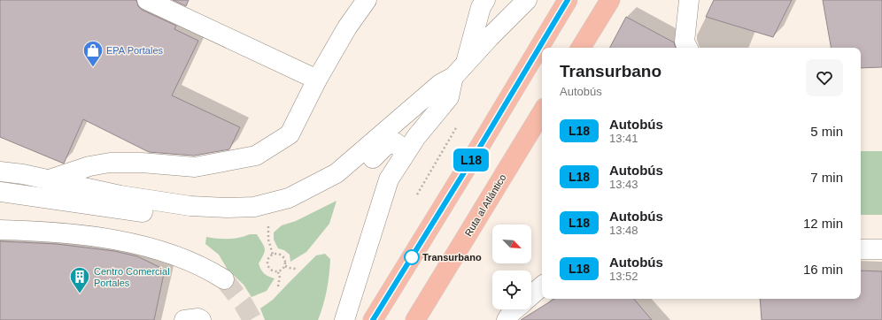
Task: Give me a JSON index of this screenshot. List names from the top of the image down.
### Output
{
  "streets": {
    "highway": ["Ruta al Atlántico"]
  },
  "places": {
    "shop": ["EPA Portales"],
    "other": ["Transurbano"],
    "building": ["Centro Comercial Portales"]
  },
  "lines": ["bus line L18"],
  "north": "bottom right",
  "page": {
    "on_map": "L18",
    "heading": ["Transurbano", "Autobús"],
    "list": [
      {
        "mark": "L18",
        "name": "Autobús",
        "note": "13:41",
        "value": "5 min"
      },
      {
        "mark": "L18",
        "name": "Autobús",
        "note": "13:43",
        "value": "7 min"
      },
      {
        "mark": "L18",
        "name": "Autobús",
        "note": "13:48",
        "value": "12 min"
      },
      {
        "mark": "L18",
        "name": "Autobús",
        "note": "13:52",
        "value": "16 min"
      }
    ]
  }
}
